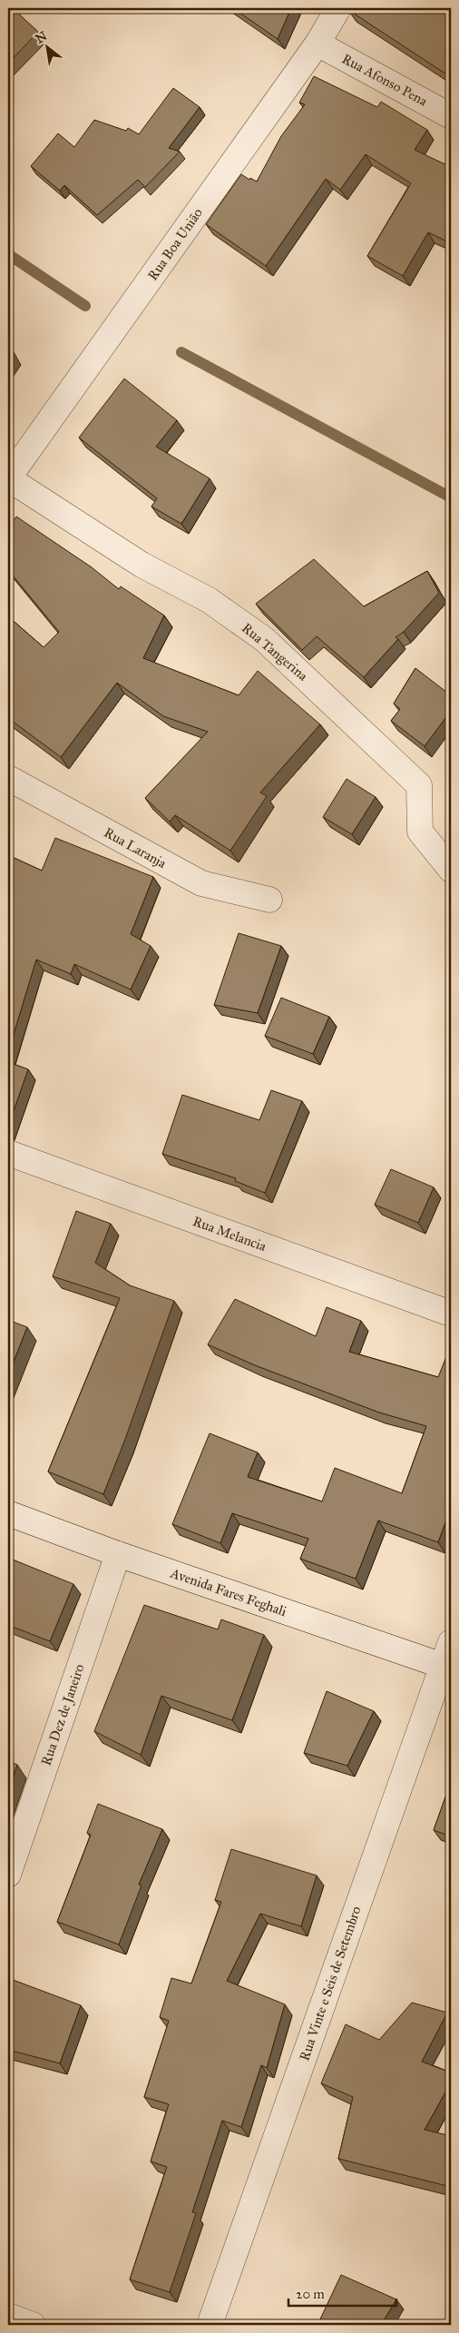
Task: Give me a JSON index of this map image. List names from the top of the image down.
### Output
{
  "streets": {
    "street": [
      "Rua Afonso Pena",
      "Rua Boa União",
      "Rua Tangerina",
      "Rua Laranja",
      "Rua Melancia",
      "Avenida Fares Feghali",
      "Rua Dez de Janeiro",
      "Rua Vinte e Seis de Setembro"
    ]
  },
  "crossings": [
    ["Rua Afonso Pena", "Rua Boa União"],
    ["Rua Boa União", "Rua Tangerina"],
    ["Avenida Fares Feghali", "Rua Dez de Janeiro"],
    ["Avenida Fares Feghali", "Rua Vinte e Seis de Setembro"]
  ],
  "scale_bar": "20 m",
  "north": "top left"
}
